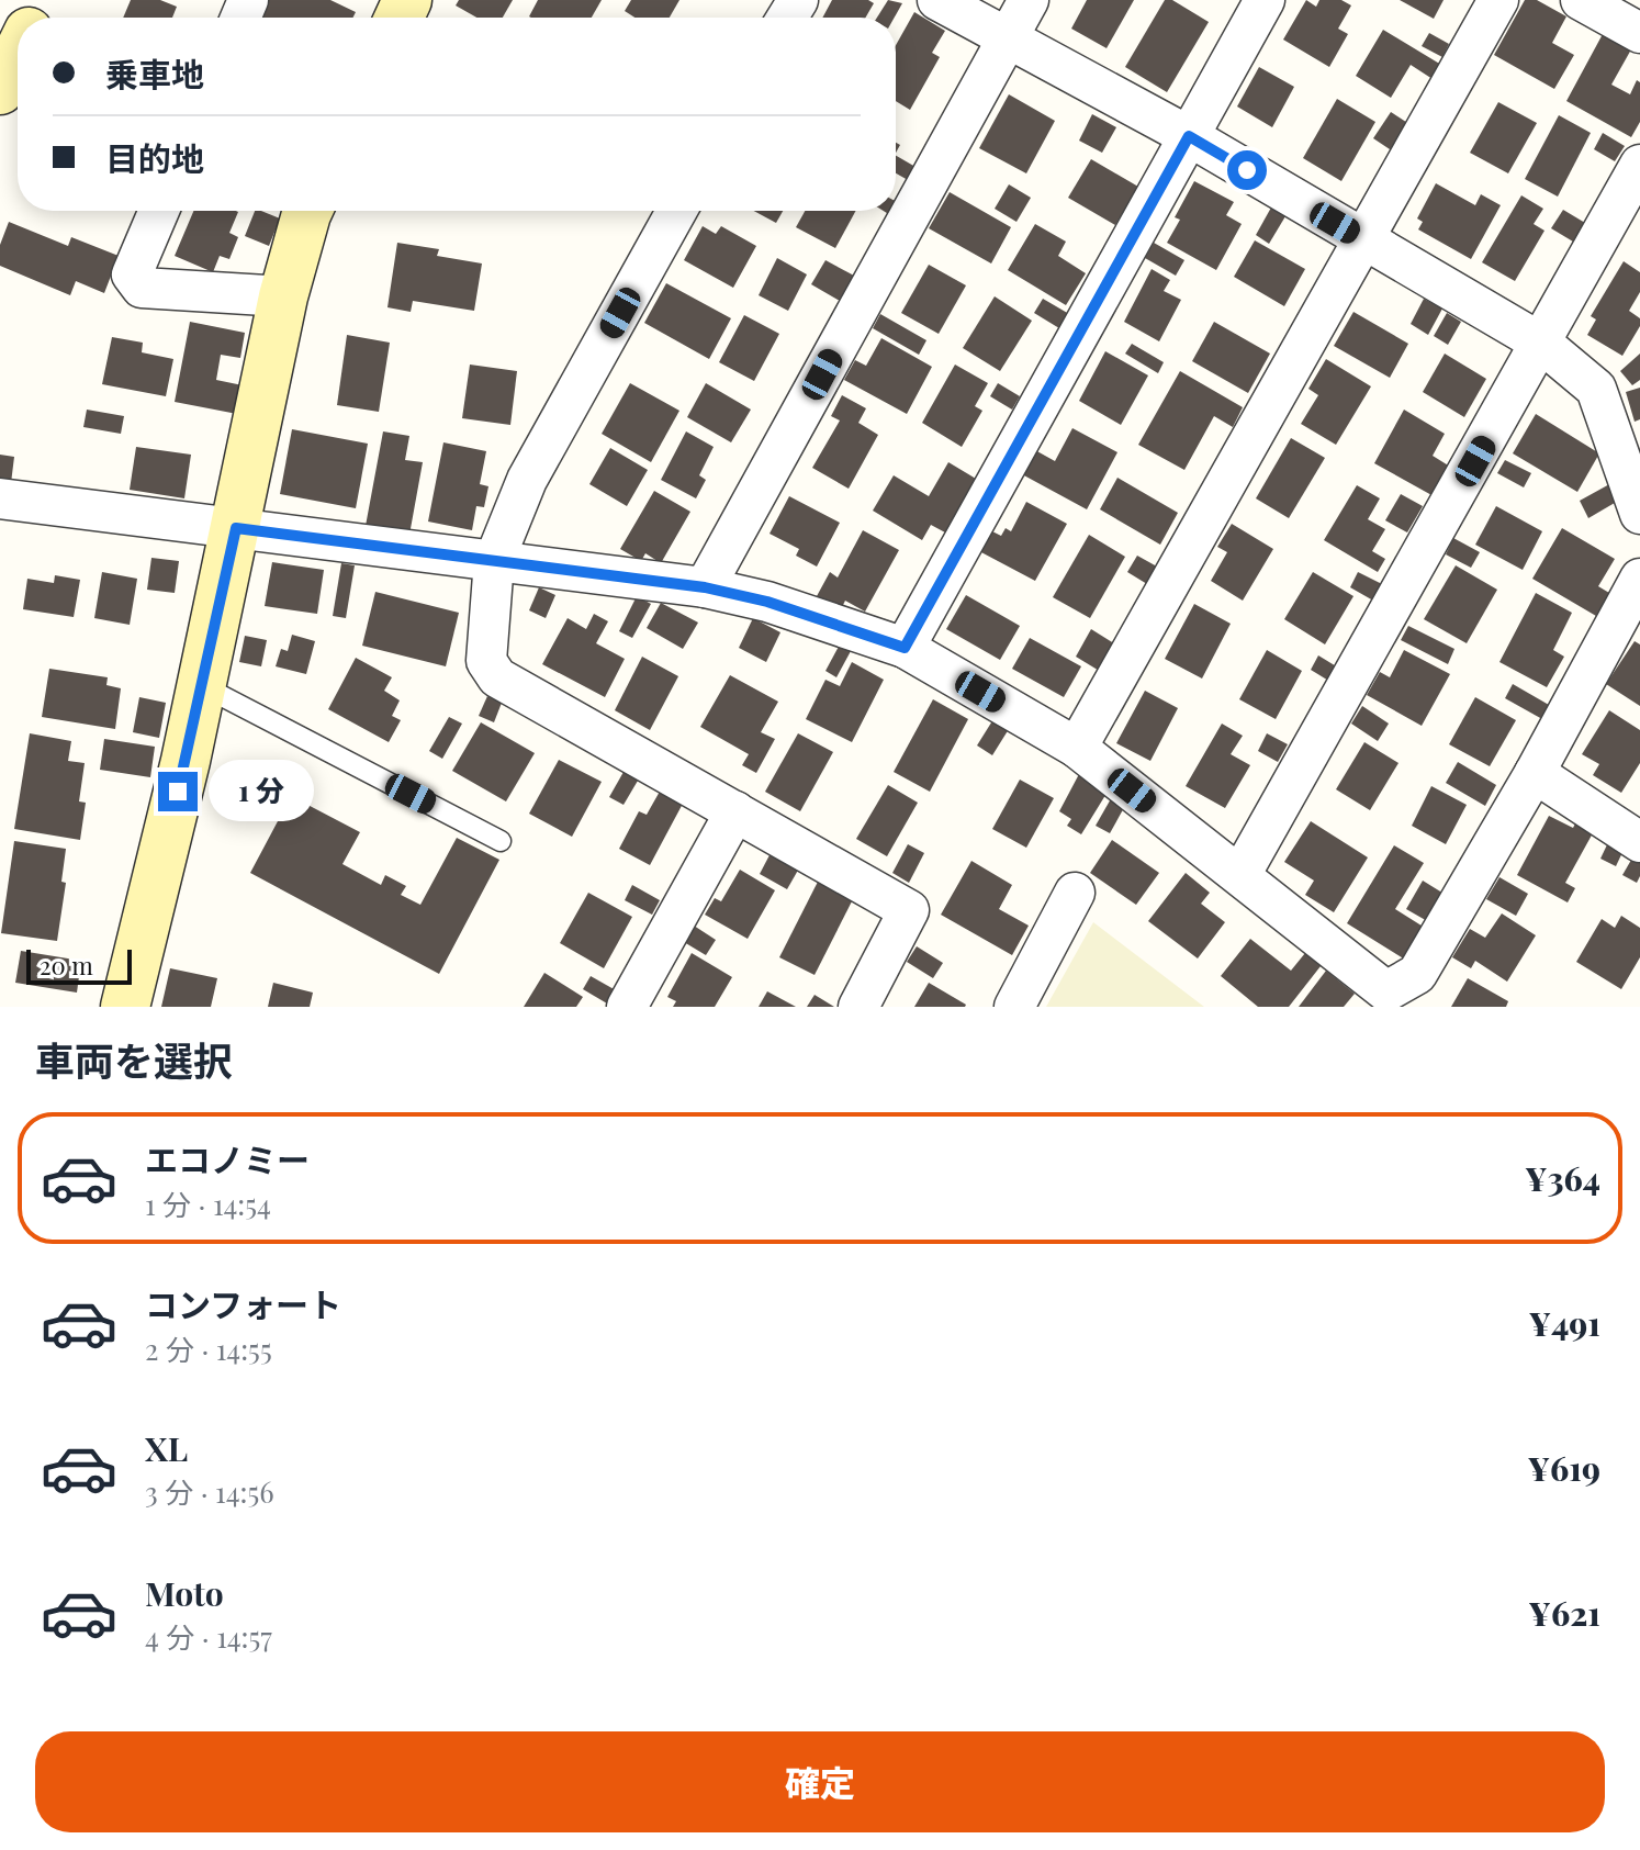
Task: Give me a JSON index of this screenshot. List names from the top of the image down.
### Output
{
  "scale_bar": "20 m",
  "page": {
    "banner": ["乗車地", "目的地"],
    "bubble": "1 分",
    "scale": "20 m",
    "heading": "車両を選択",
    "list": [
      {
        "name": "エコノミー",
        "note": "1 分 · 14:54",
        "value": "¥364"
      },
      {
        "name": "コンフォート",
        "note": "2 分 · 14:55",
        "value": "¥491"
      },
      {
        "name": "XL",
        "note": "3 分 · 14:56",
        "value": "¥619"
      },
      {
        "name": "Moto",
        "note": "4 分 · 14:57",
        "value": "¥621"
      }
    ],
    "buttons": "確定"
  }
}
